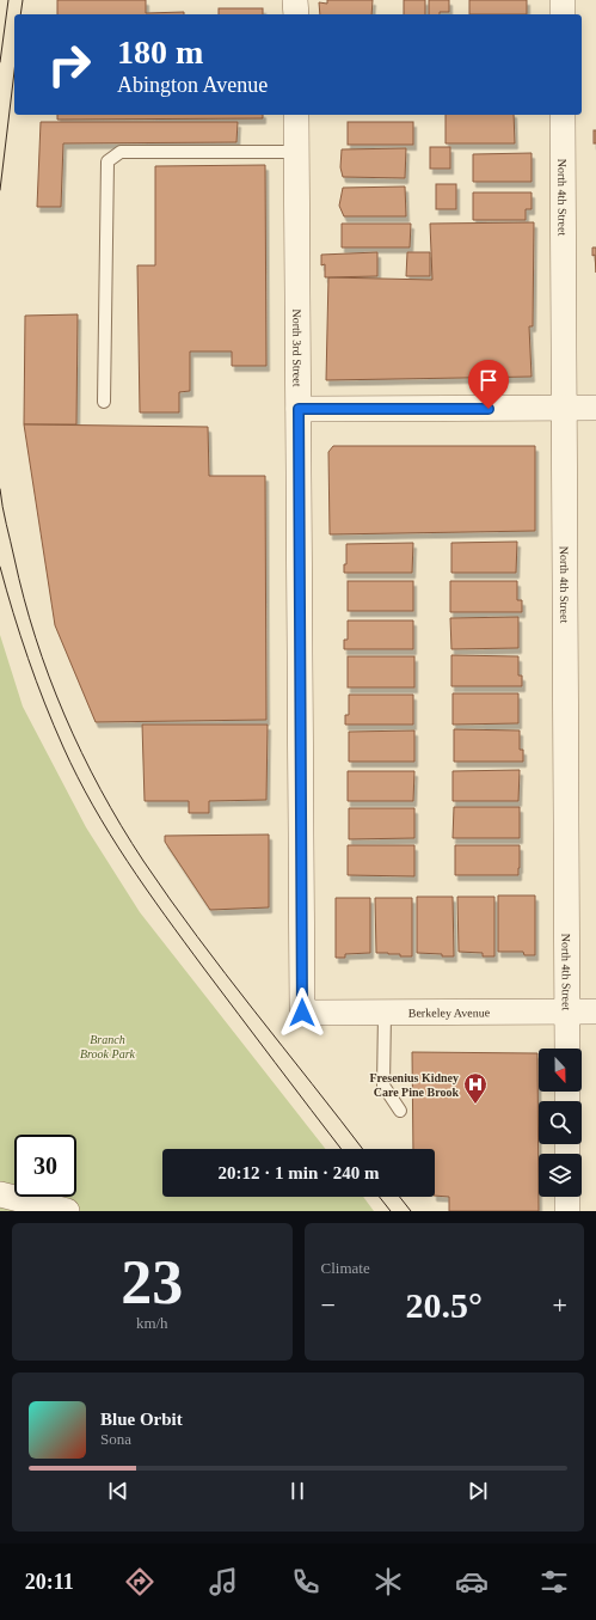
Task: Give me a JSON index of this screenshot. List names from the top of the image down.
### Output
{
  "streets": {
    "street": ["North 4th Street", "North 3rd Street", "Berkeley Avenue"]
  },
  "crossings": [
    ["North 4th Street", "Berkeley Avenue"],
    ["North 3rd Street", "Berkeley Avenue"]
  ],
  "parks": ["Branch Brook Park"],
  "places": {
    "hospital": ["Fresenius Kidney Care Pine Brook"]
  },
  "north": "bottom",
  "page": {
    "turn": ["180 m", "Abington Avenue"],
    "limit": "30",
    "trip": "20:12 · 1 min · 240 m",
    "tile": [
      ["23", "km/h"],
      "Climate"
    ],
    "heat": ["−", "20.5°", "+"],
    "song": ["Blue Orbit", "Sona"],
    "tabs": "20:11"
  }
}
